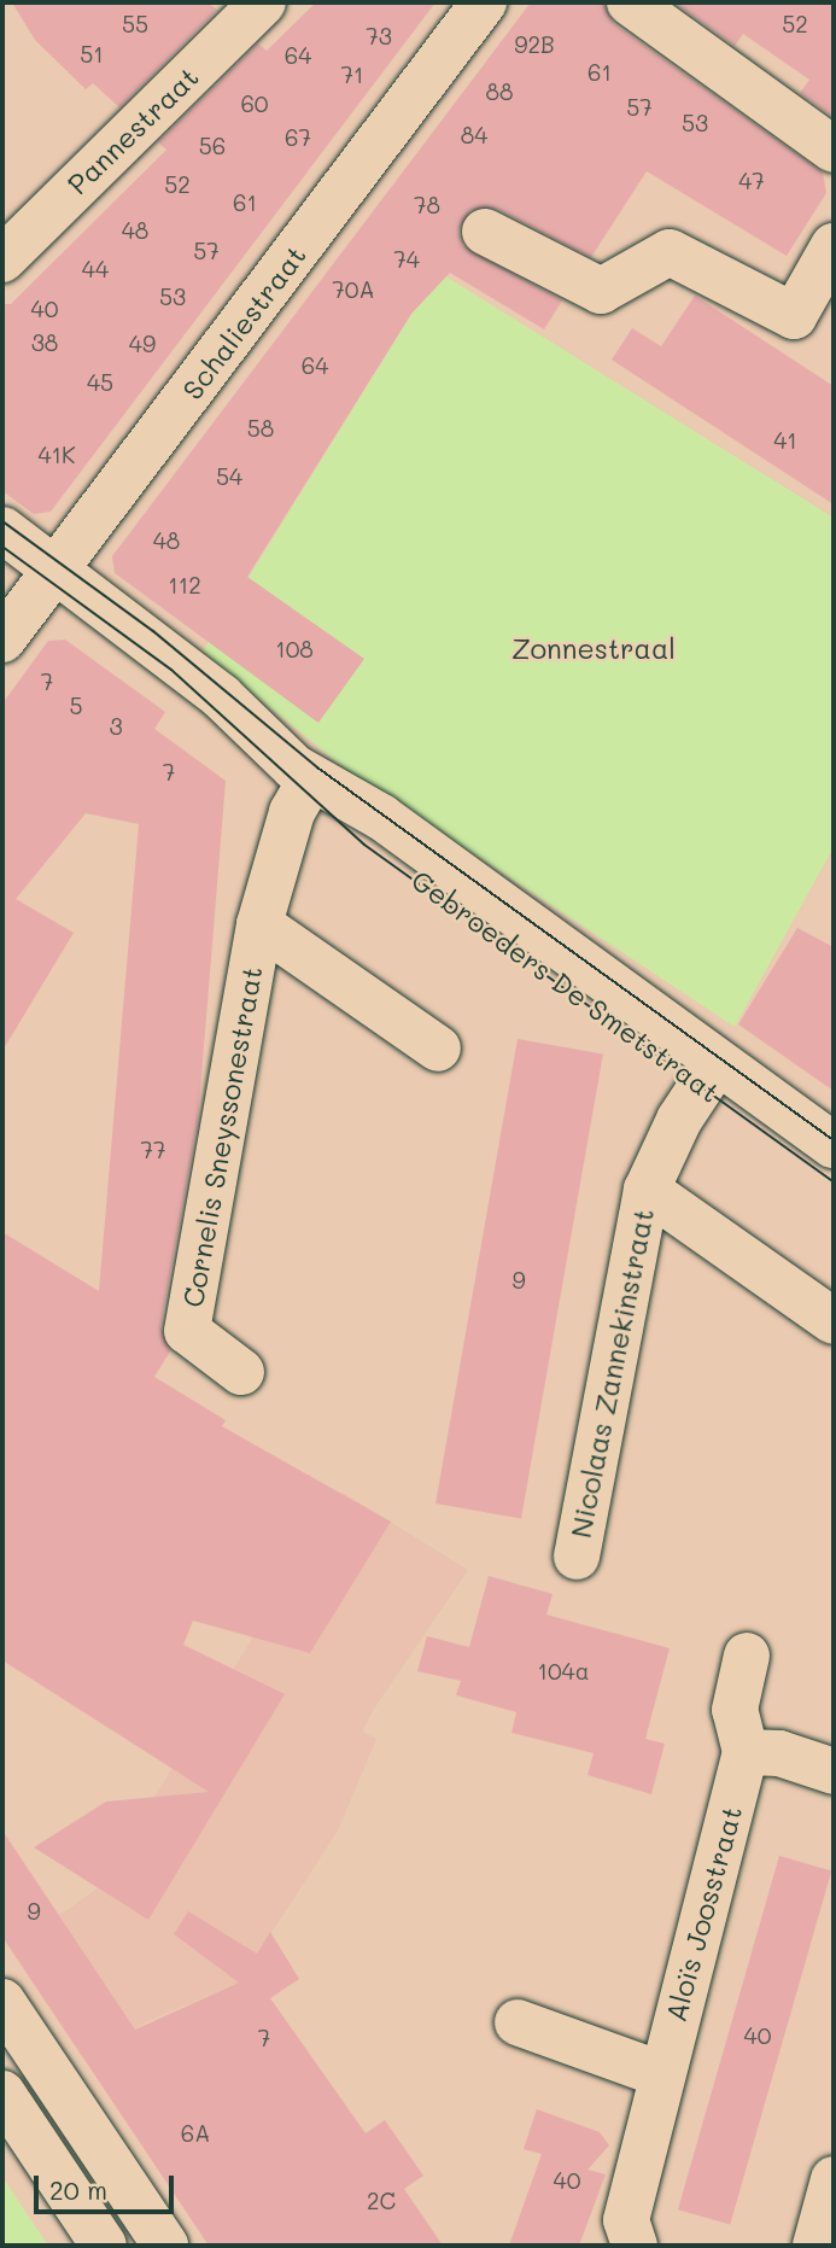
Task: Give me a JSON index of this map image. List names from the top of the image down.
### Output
{
  "streets": {
    "street": [
      "Pannestraat",
      "Schaliestraat",
      "Gebroeders De Smetstraat",
      "Cornelis Sneyssonestraat",
      "Nicolaas Zannekinstraat",
      "Aloïs Joosstraat"
    ]
  },
  "crossings": [
    ["Schaliestraat", "Gebroeders De Smetstraat"],
    ["Gebroeders De Smetstraat", "Cornelis Sneyssonestraat"],
    ["Gebroeders De Smetstraat", "Nicolaas Zannekinstraat"]
  ],
  "parks": ["Zonnestraal"],
  "house_numbers": [
    "55",
    "52",
    "73",
    "92B",
    "51",
    "64",
    "61",
    "71",
    "88",
    "60",
    "57",
    "53",
    "84",
    "67",
    "56",
    "47",
    "52",
    "61",
    "78",
    "48",
    "57",
    "74",
    "44",
    "70A",
    "53",
    "40",
    "38",
    "49",
    "64",
    "45",
    "58",
    "41",
    "41K",
    "54",
    "48",
    "112",
    "108",
    "7",
    "5",
    "3",
    "7",
    "77",
    "9",
    "104a",
    "9",
    "40",
    "7",
    "6A",
    "40",
    "2C"
  ],
  "scale_bar": "20 m"
}
